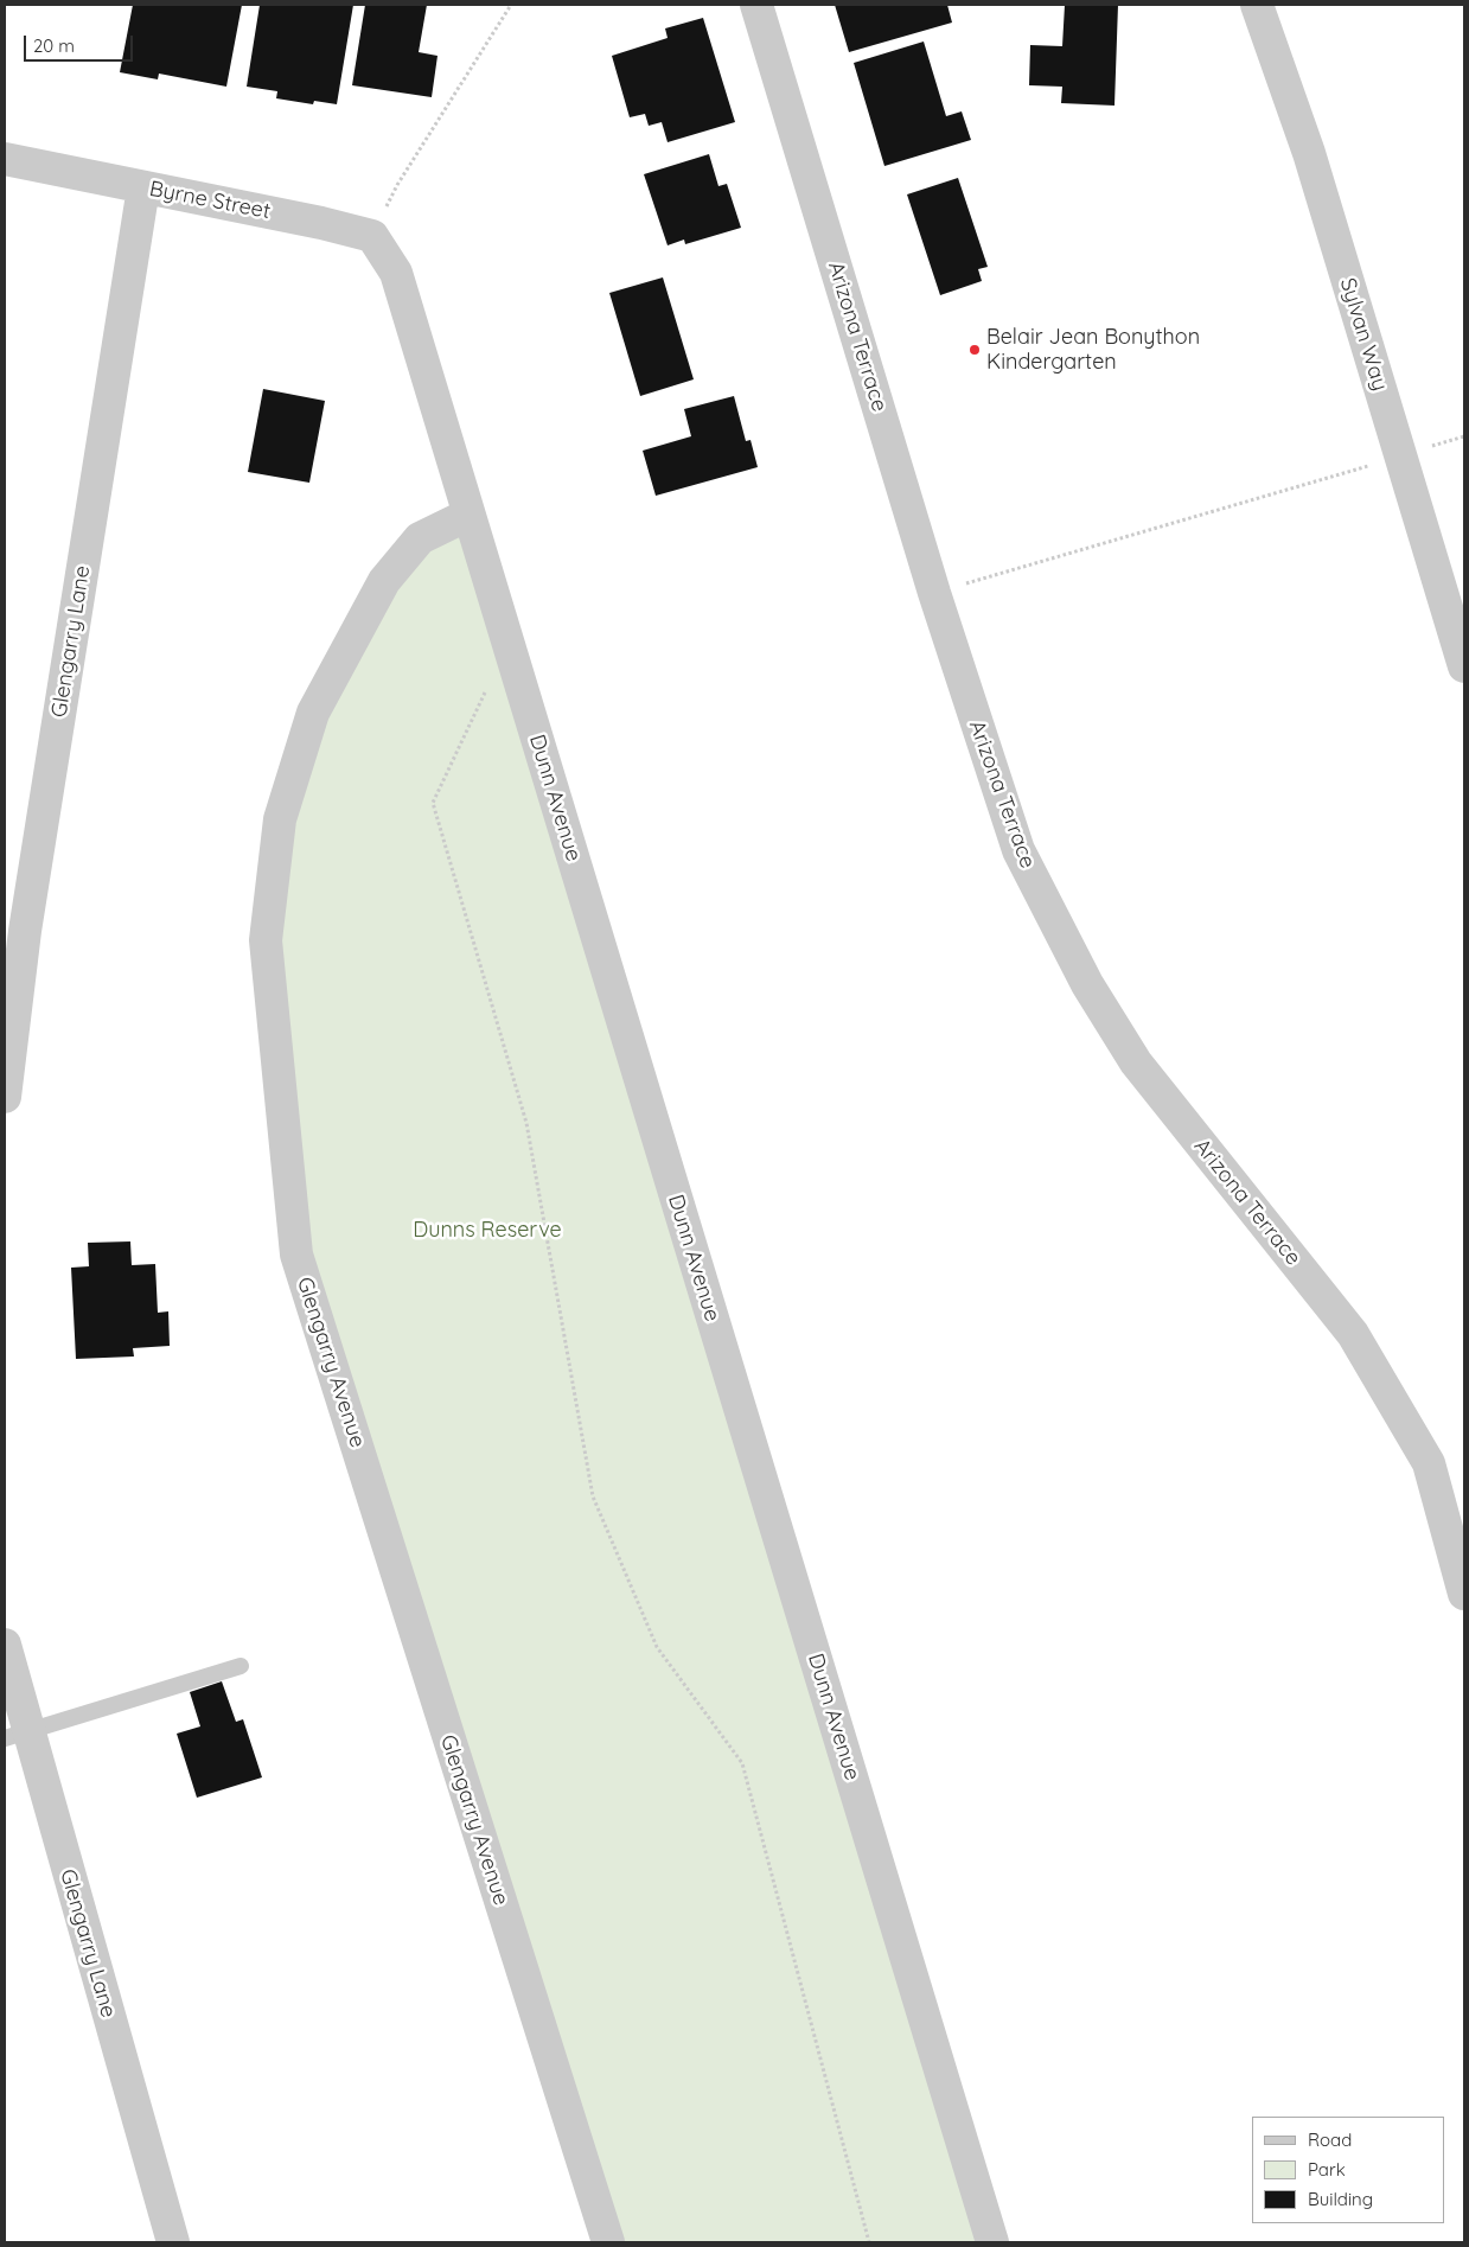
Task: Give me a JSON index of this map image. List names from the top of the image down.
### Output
{
  "streets": {
    "street": [
      "Byrne Street",
      "Sylvan Way",
      "Arizona Terrace",
      "Glengarry Lane",
      "Dunn Avenue",
      "Glengarry Avenue"
    ]
  },
  "crossings": [
    ["Byrne Street", "Glengarry Lane"],
    ["Byrne Street", "Dunn Avenue"],
    ["Dunn Avenue", "Glengarry Avenue"]
  ],
  "parks": ["Dunns Reserve"],
  "places": ["Belair Jean Bonython Kindergarten"],
  "legend": ["Road", "Park", "Building"],
  "scale_bar": "20 m"
}
